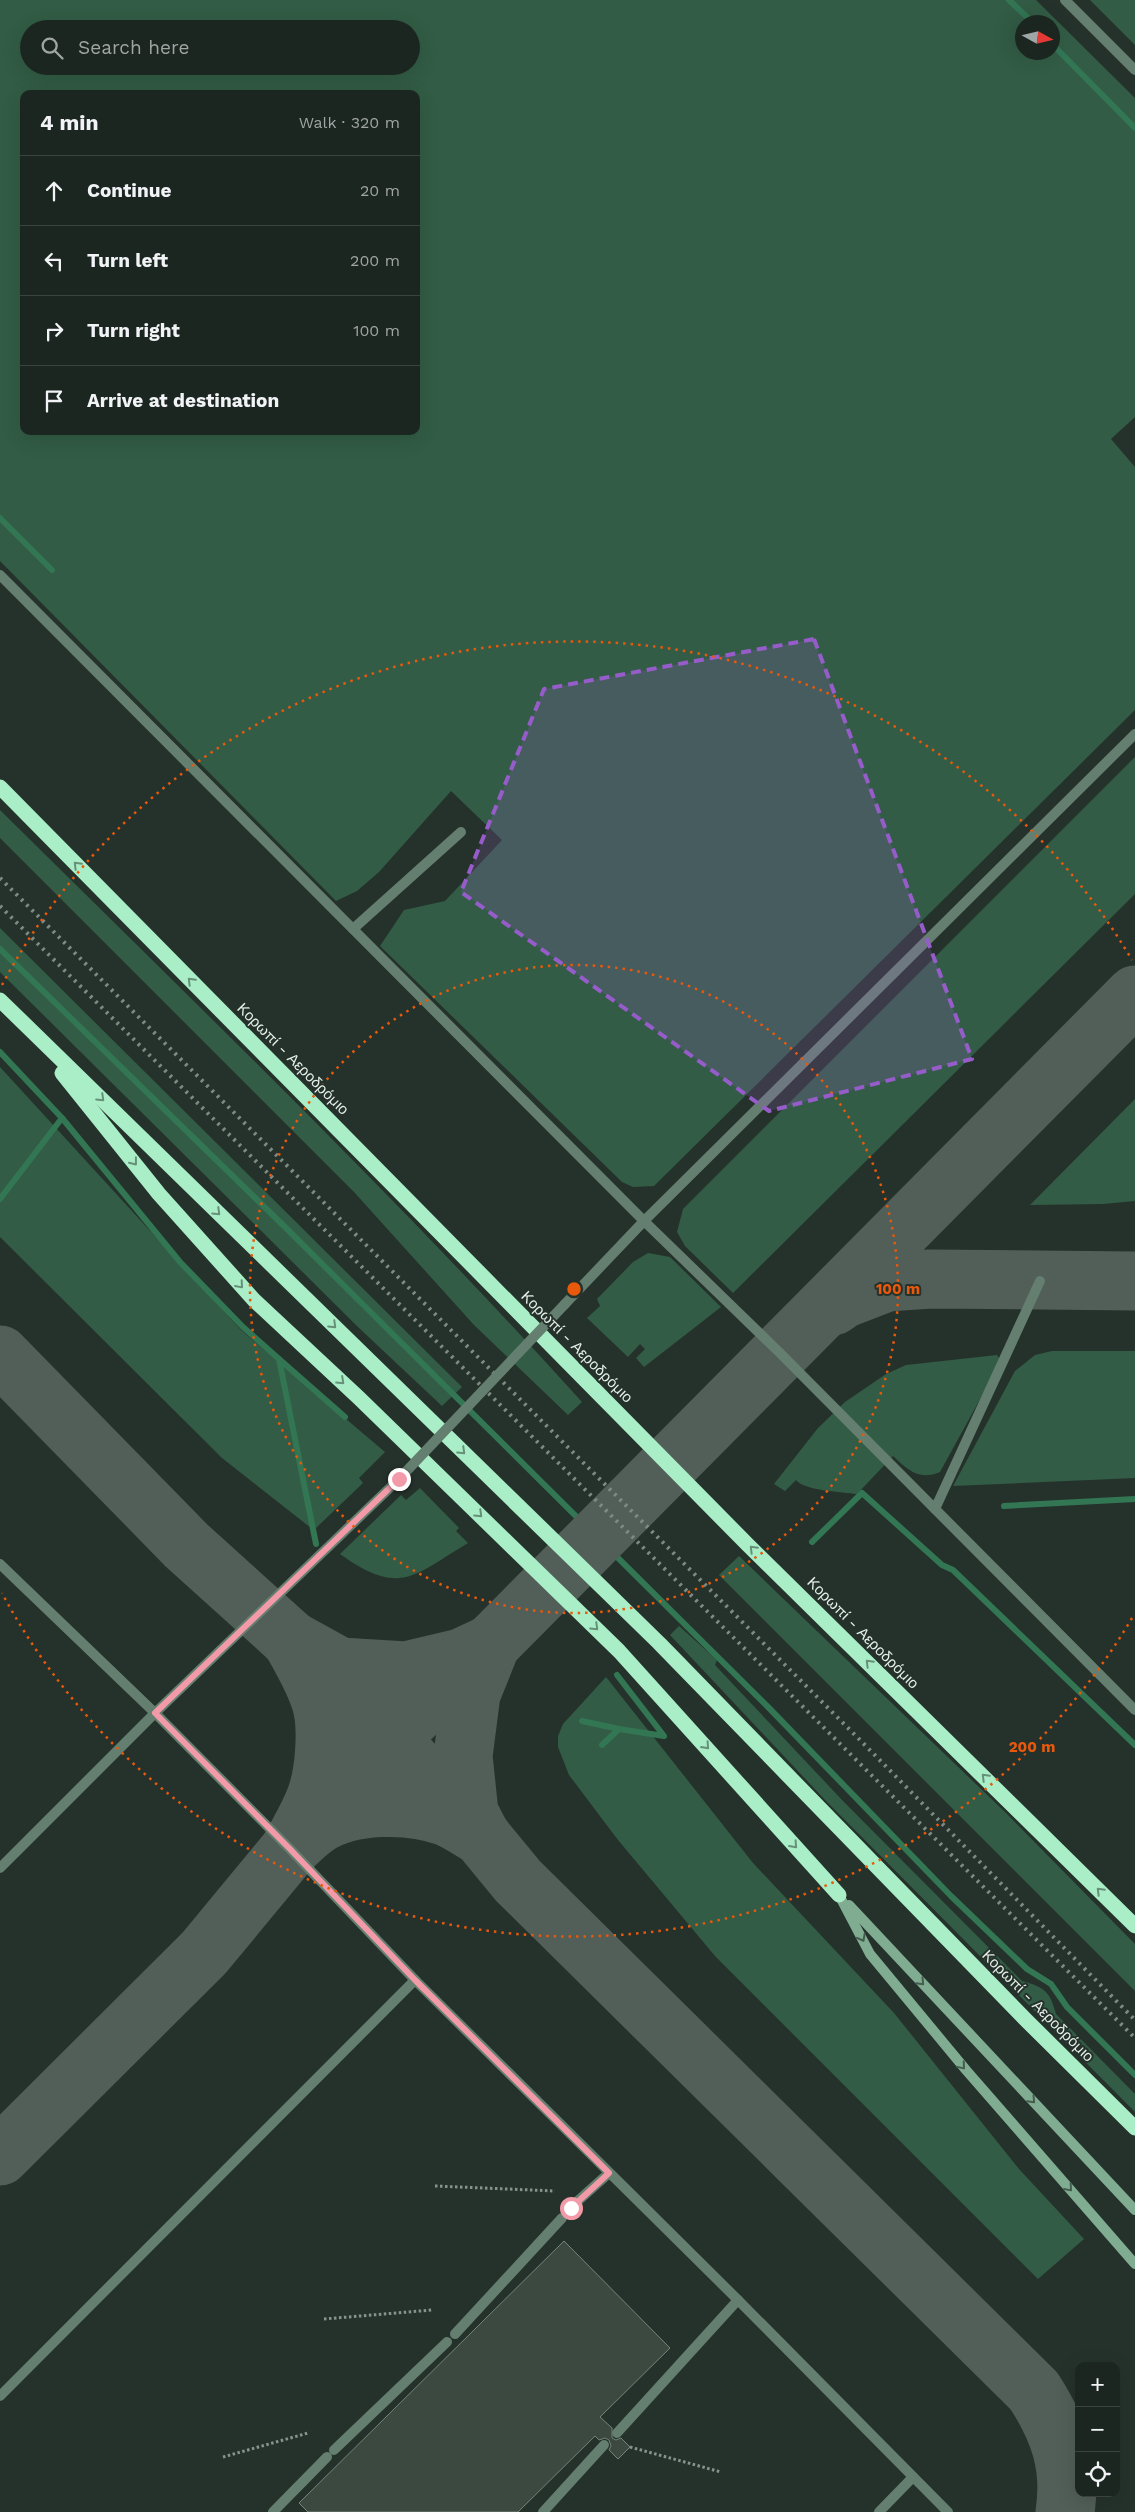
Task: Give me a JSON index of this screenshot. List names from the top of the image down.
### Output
{
  "streets": {
    "highway": ["Κορωπί - Αεροδρόμιο"]
  },
  "north": "right",
  "page": {
    "search": "Search here",
    "heading": ["4 min", "Walk · 320 m"],
    "list": [
      ["Continue", "20 m"],
      ["Turn left", "200 m"],
      ["Turn right", "100 m"],
      "Arrive at destination"
    ],
    "map_buttons": ["+", "−"]
  },
  "rings": ["100 m", "200 m"]
}
